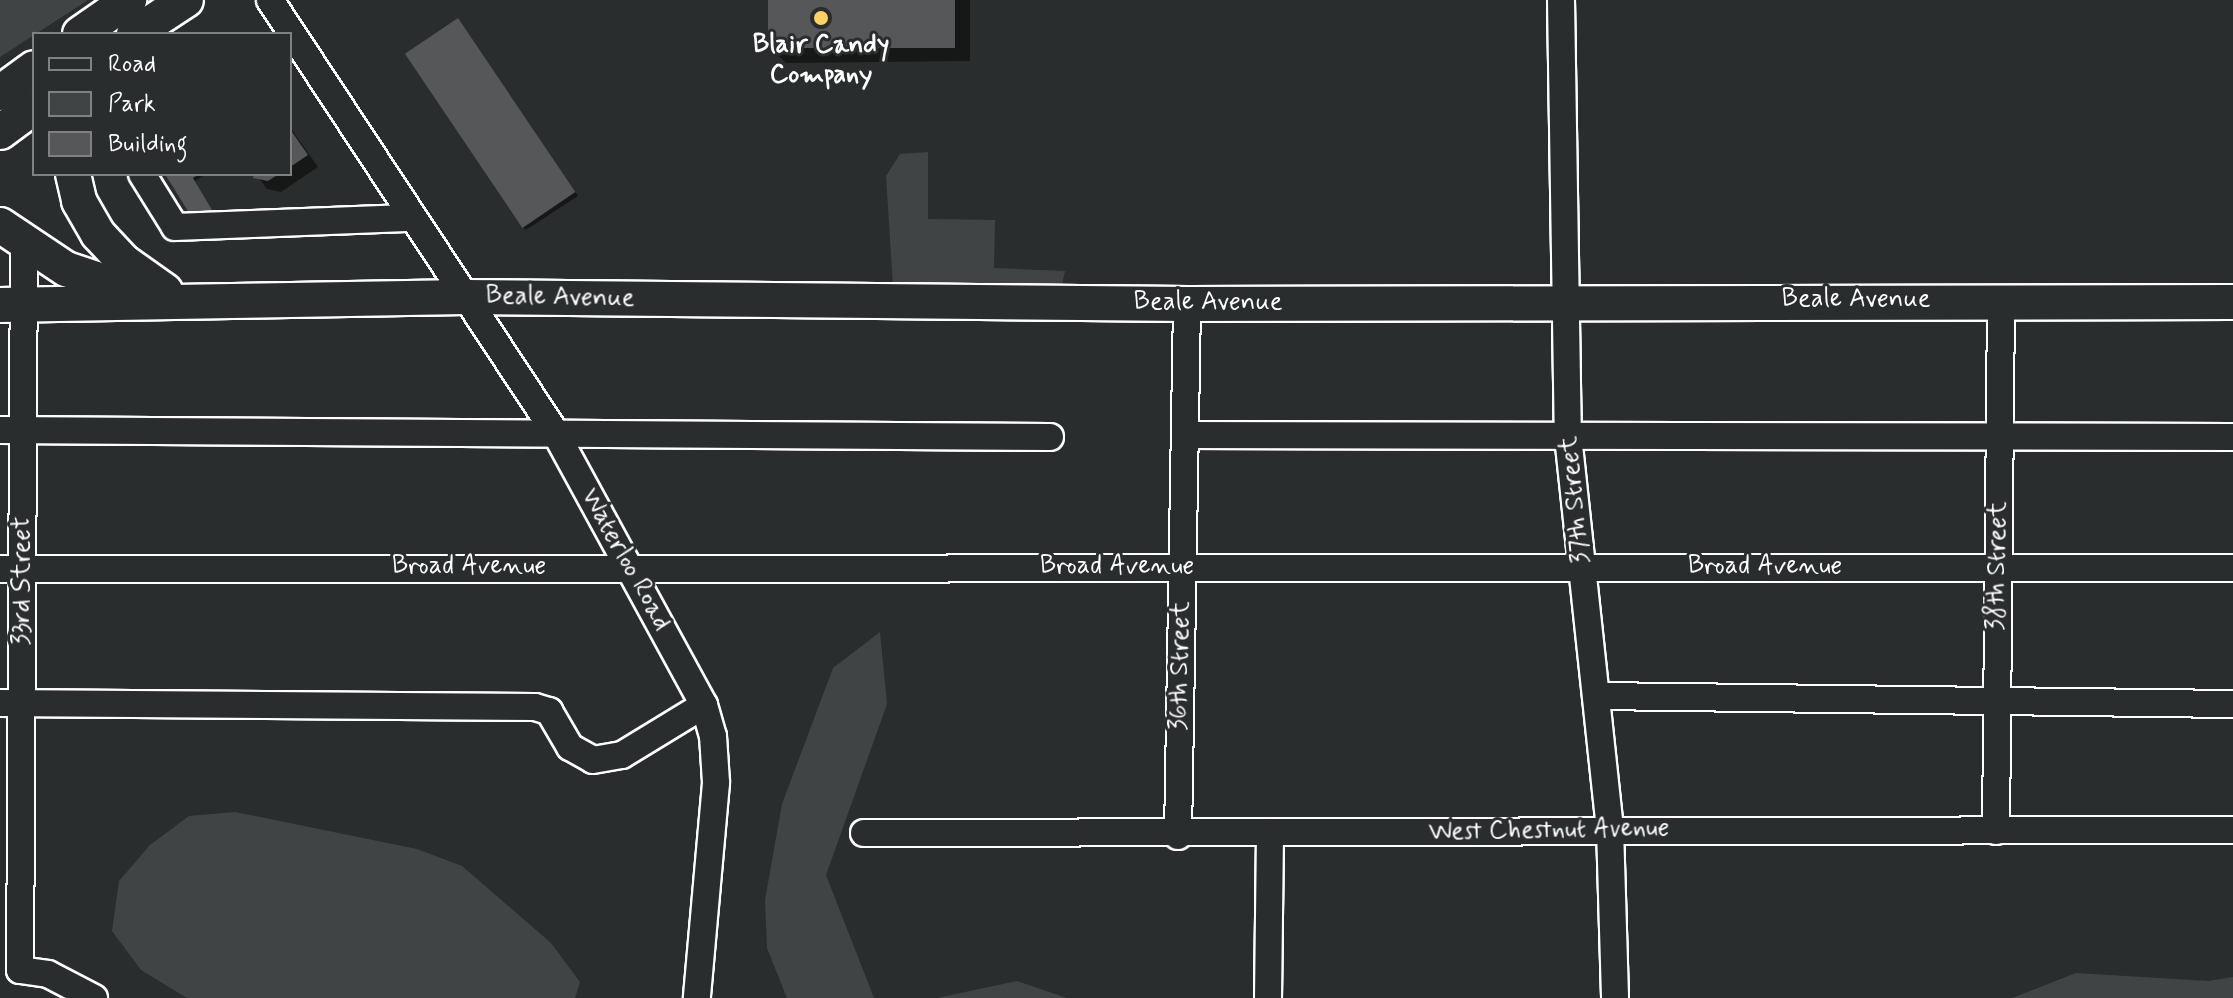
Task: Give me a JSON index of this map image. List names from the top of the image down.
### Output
{
  "streets": {
    "main road": ["Beale Avenue"],
    "street": [
      "37th Street",
      "Waterloo Road",
      "38th Street",
      "Broad Avenue",
      "33rd Street",
      "36th Street",
      "West Chestnut Avenue"
    ]
  },
  "crossings": [
    ["Beale Avenue", "37th Street"],
    ["Beale Avenue", "Waterloo Road"],
    ["Beale Avenue", "38th Street"],
    ["Beale Avenue", "33rd Street"],
    ["Beale Avenue", "36th Street"],
    ["37th Street", "Broad Avenue"],
    ["37th Street", "West Chestnut Avenue"],
    ["Waterloo Road", "Broad Avenue"],
    ["38th Street", "Broad Avenue"],
    ["38th Street", "West Chestnut Avenue"],
    ["Broad Avenue", "33rd Street"],
    ["Broad Avenue", "36th Street"],
    ["36th Street", "West Chestnut Avenue"]
  ],
  "places": ["Blair Candy Company"],
  "legend": ["Road", "Park", "Building"]
}
